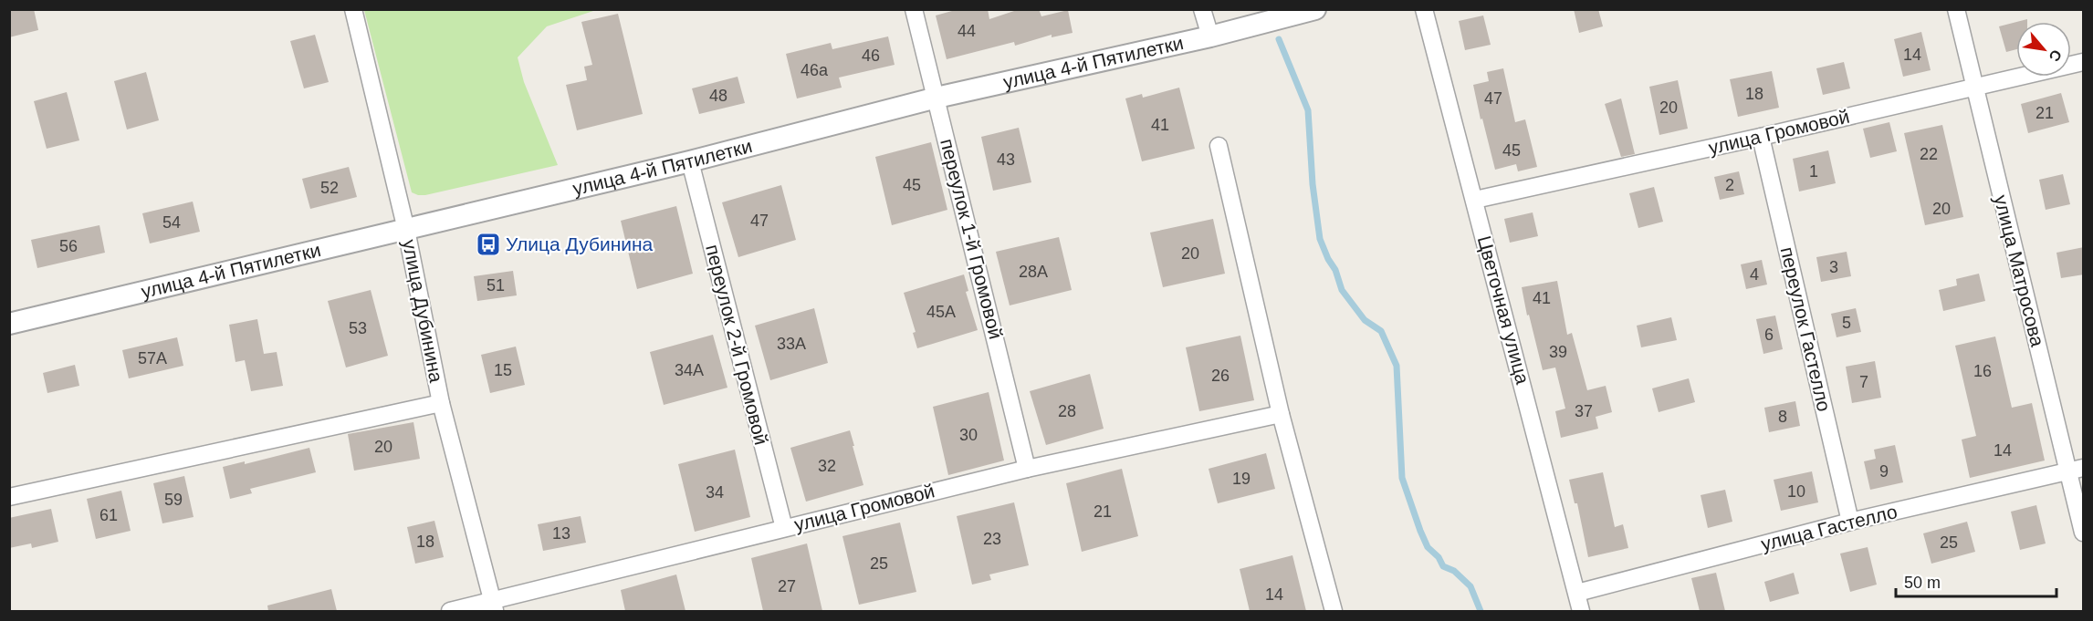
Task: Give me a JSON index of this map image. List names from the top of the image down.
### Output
{
  "streets": {
    "street": [
      "улица 4-й Пятилетки",
      "улица Громовой",
      "переулок 1-й Громовой",
      "улица Матросова",
      "Цветочная улица",
      "улица Дубинина",
      "переулок Гастелло",
      "переулок 2-й Громовой",
      "улица Гастелло"
    ]
  },
  "crossings": [
    ["улица 4-й Пятилетки", "переулок 1-й Громовой"],
    ["улица 4-й Пятилетки", "улица Дубинина"],
    ["улица 4-й Пятилетки", "переулок 2-й Громовой"],
    ["улица Громовой", "переулок 1-й Громовой"],
    ["улица Громовой", "улица Матросова"],
    ["улица Громовой", "Цветочная улица"],
    ["улица Громовой", "улица Дубинина"],
    ["улица Громовой", "переулок Гастелло"],
    ["улица Громовой", "переулок 2-й Громовой"],
    ["улица Матросова", "улица Гастелло"],
    ["Цветочная улица", "улица Гастелло"],
    ["переулок Гастелло", "улица Гастелло"]
  ],
  "places": {
    "bus stop": ["Улица Дубинина"]
  },
  "house_numbers": [
    "44",
    "14",
    "46",
    "46а",
    "18",
    "48",
    "47",
    "20",
    "21",
    "41",
    "45",
    "22",
    "43",
    "1",
    "45",
    "2",
    "52",
    "20",
    "47",
    "54",
    "56",
    "20",
    "3",
    "28А",
    "4",
    "51",
    "41",
    "45А",
    "5",
    "53",
    "6",
    "33А",
    "39",
    "57А",
    "15",
    "34А",
    "16",
    "26",
    "7",
    "28",
    "37",
    "8",
    "30",
    "20",
    "14",
    "32",
    "9",
    "19",
    "10",
    "34",
    "59",
    "21",
    "61",
    "13",
    "23",
    "18",
    "25",
    "25",
    "27",
    "14"
  ],
  "scale_bar": "50 m",
  "north": "bottom right"
}
